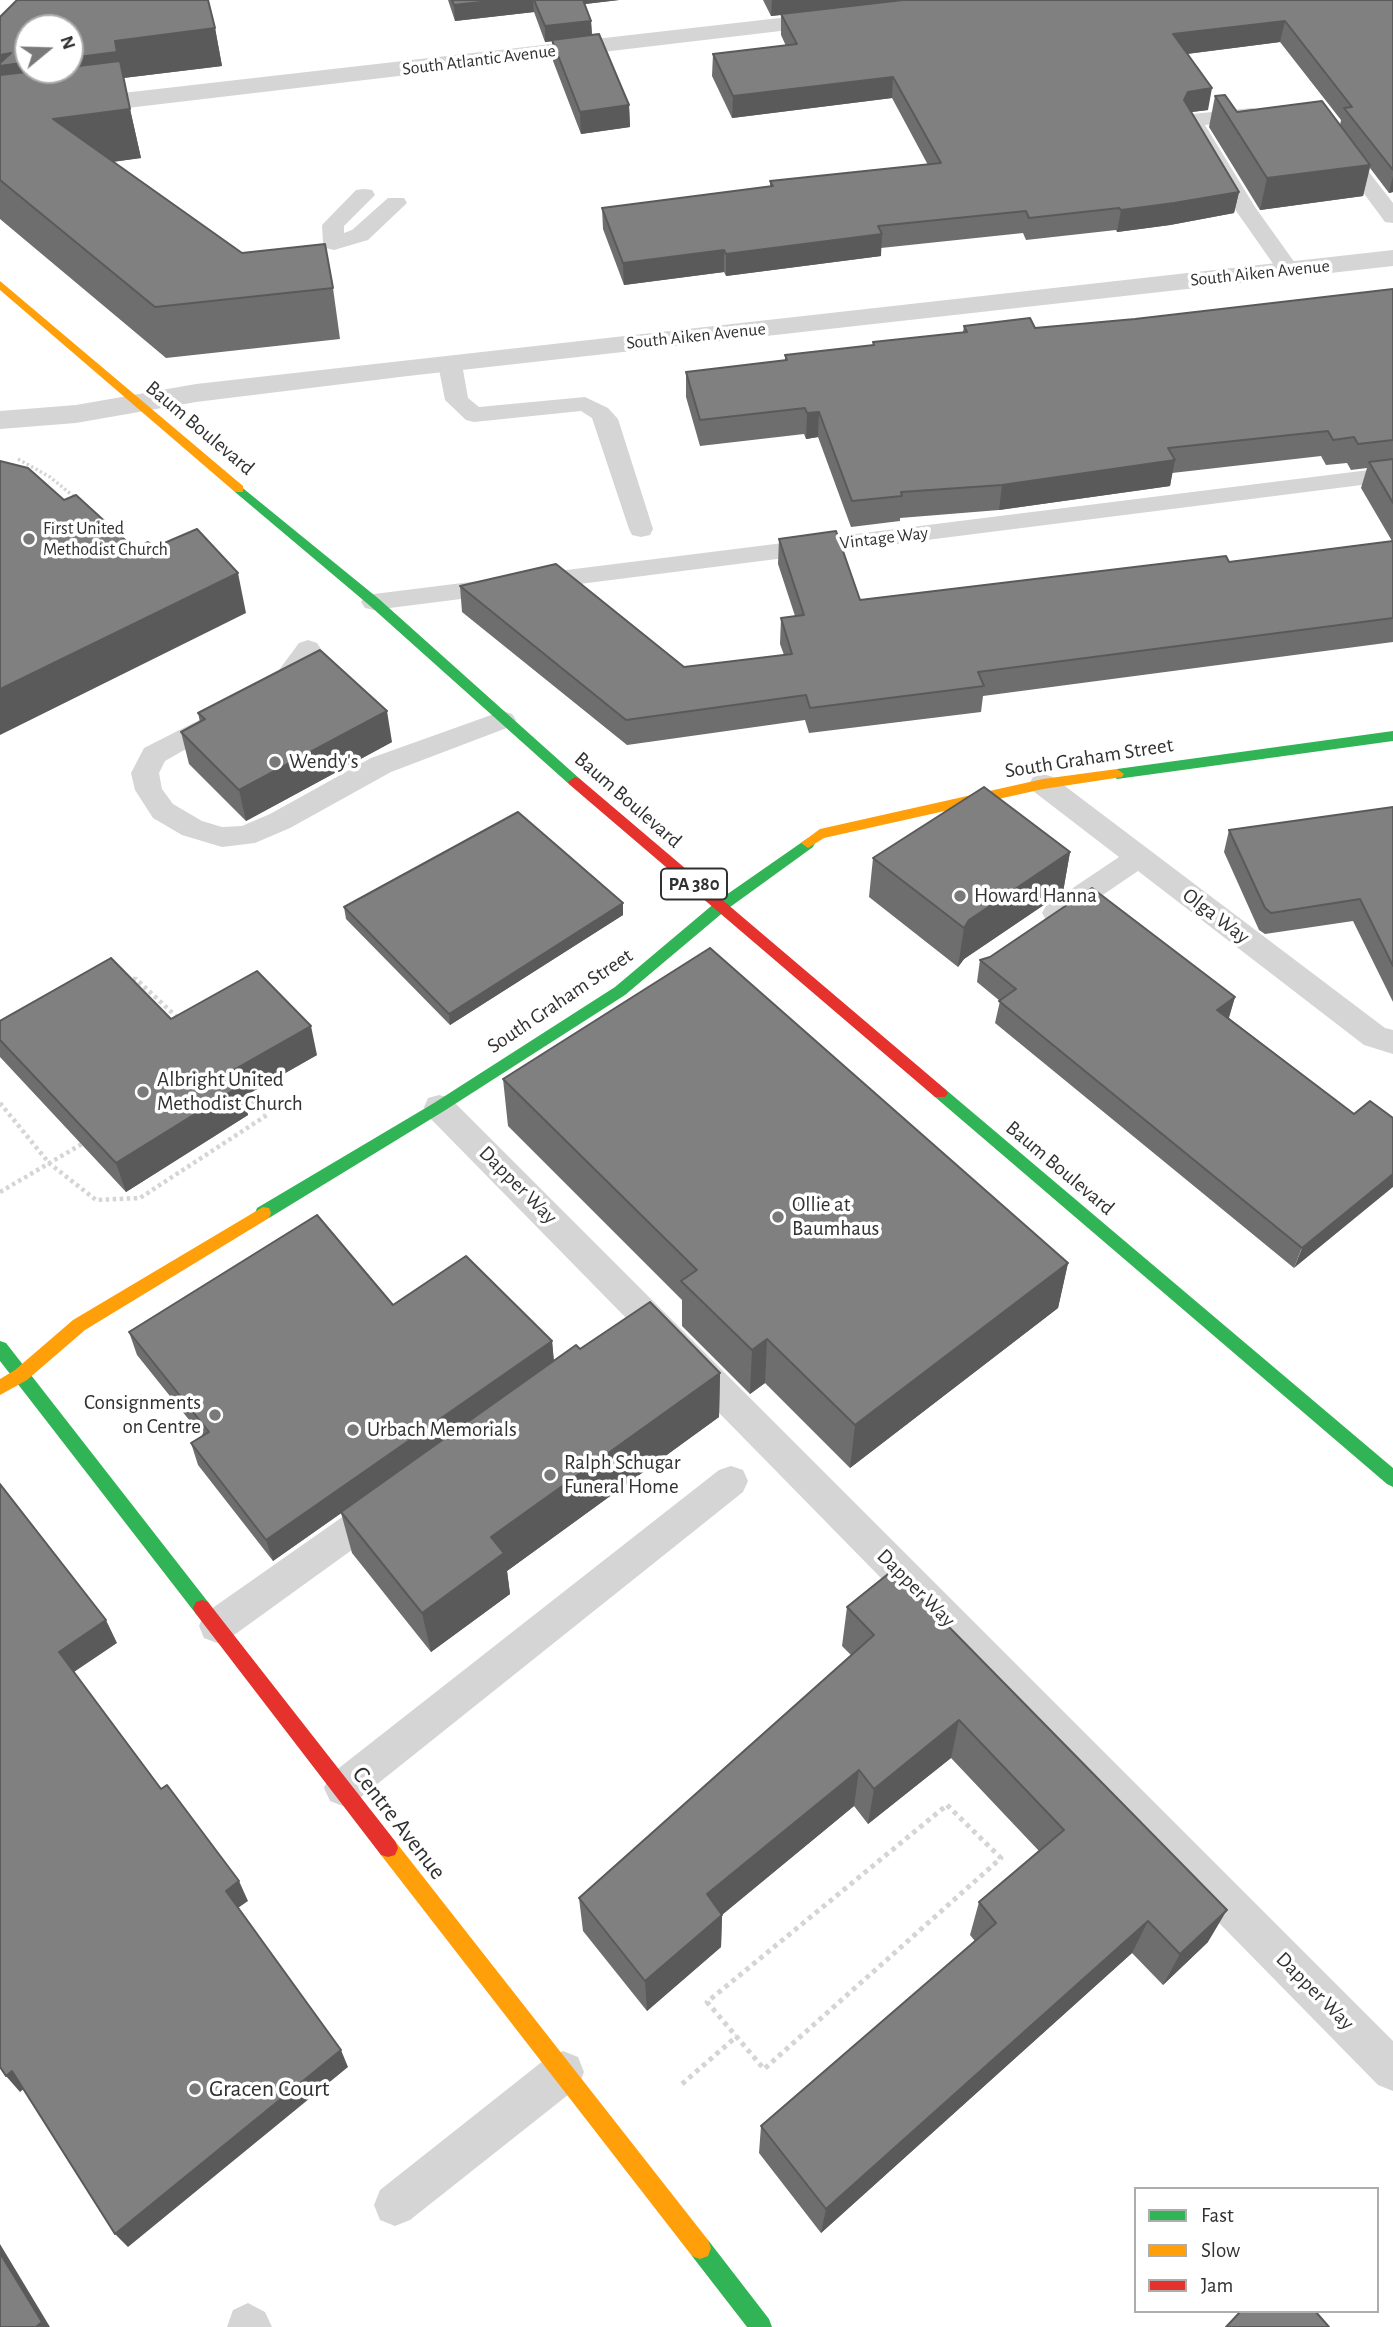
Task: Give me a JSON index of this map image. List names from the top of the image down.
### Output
{
  "streets": {
    "main road": [
      "Baum Boulevard",
      "South Graham Street",
      "PA 380",
      "Centre Avenue"
    ],
    "street": ["South Atlantic Avenue", "South Aiken Avenue"],
    "lane": ["Vintage Way", "Olga Way", "Dapper Way"]
  },
  "crossings": [
    ["South Aiken Avenue", "Baum Boulevard"],
    ["Baum Boulevard", "Vintage Way"],
    ["Baum Boulevard", "South Graham Street"],
    ["South Graham Street", "Olga Way"],
    ["South Graham Street", "Dapper Way"],
    ["South Graham Street", "Centre Avenue"]
  ],
  "places": [
    "First United Methodist Church",
    "Wendy's",
    "Howard Hanna",
    "Albright United Methodist Church",
    "Ollie at Baumhaus",
    "Consignments on Centre",
    "Urbach Memorials",
    "Ralph Schugar Funeral Home",
    "Gracen Court"
  ],
  "legend": ["Fast", "Slow", "Jam"],
  "north": "right"
}
